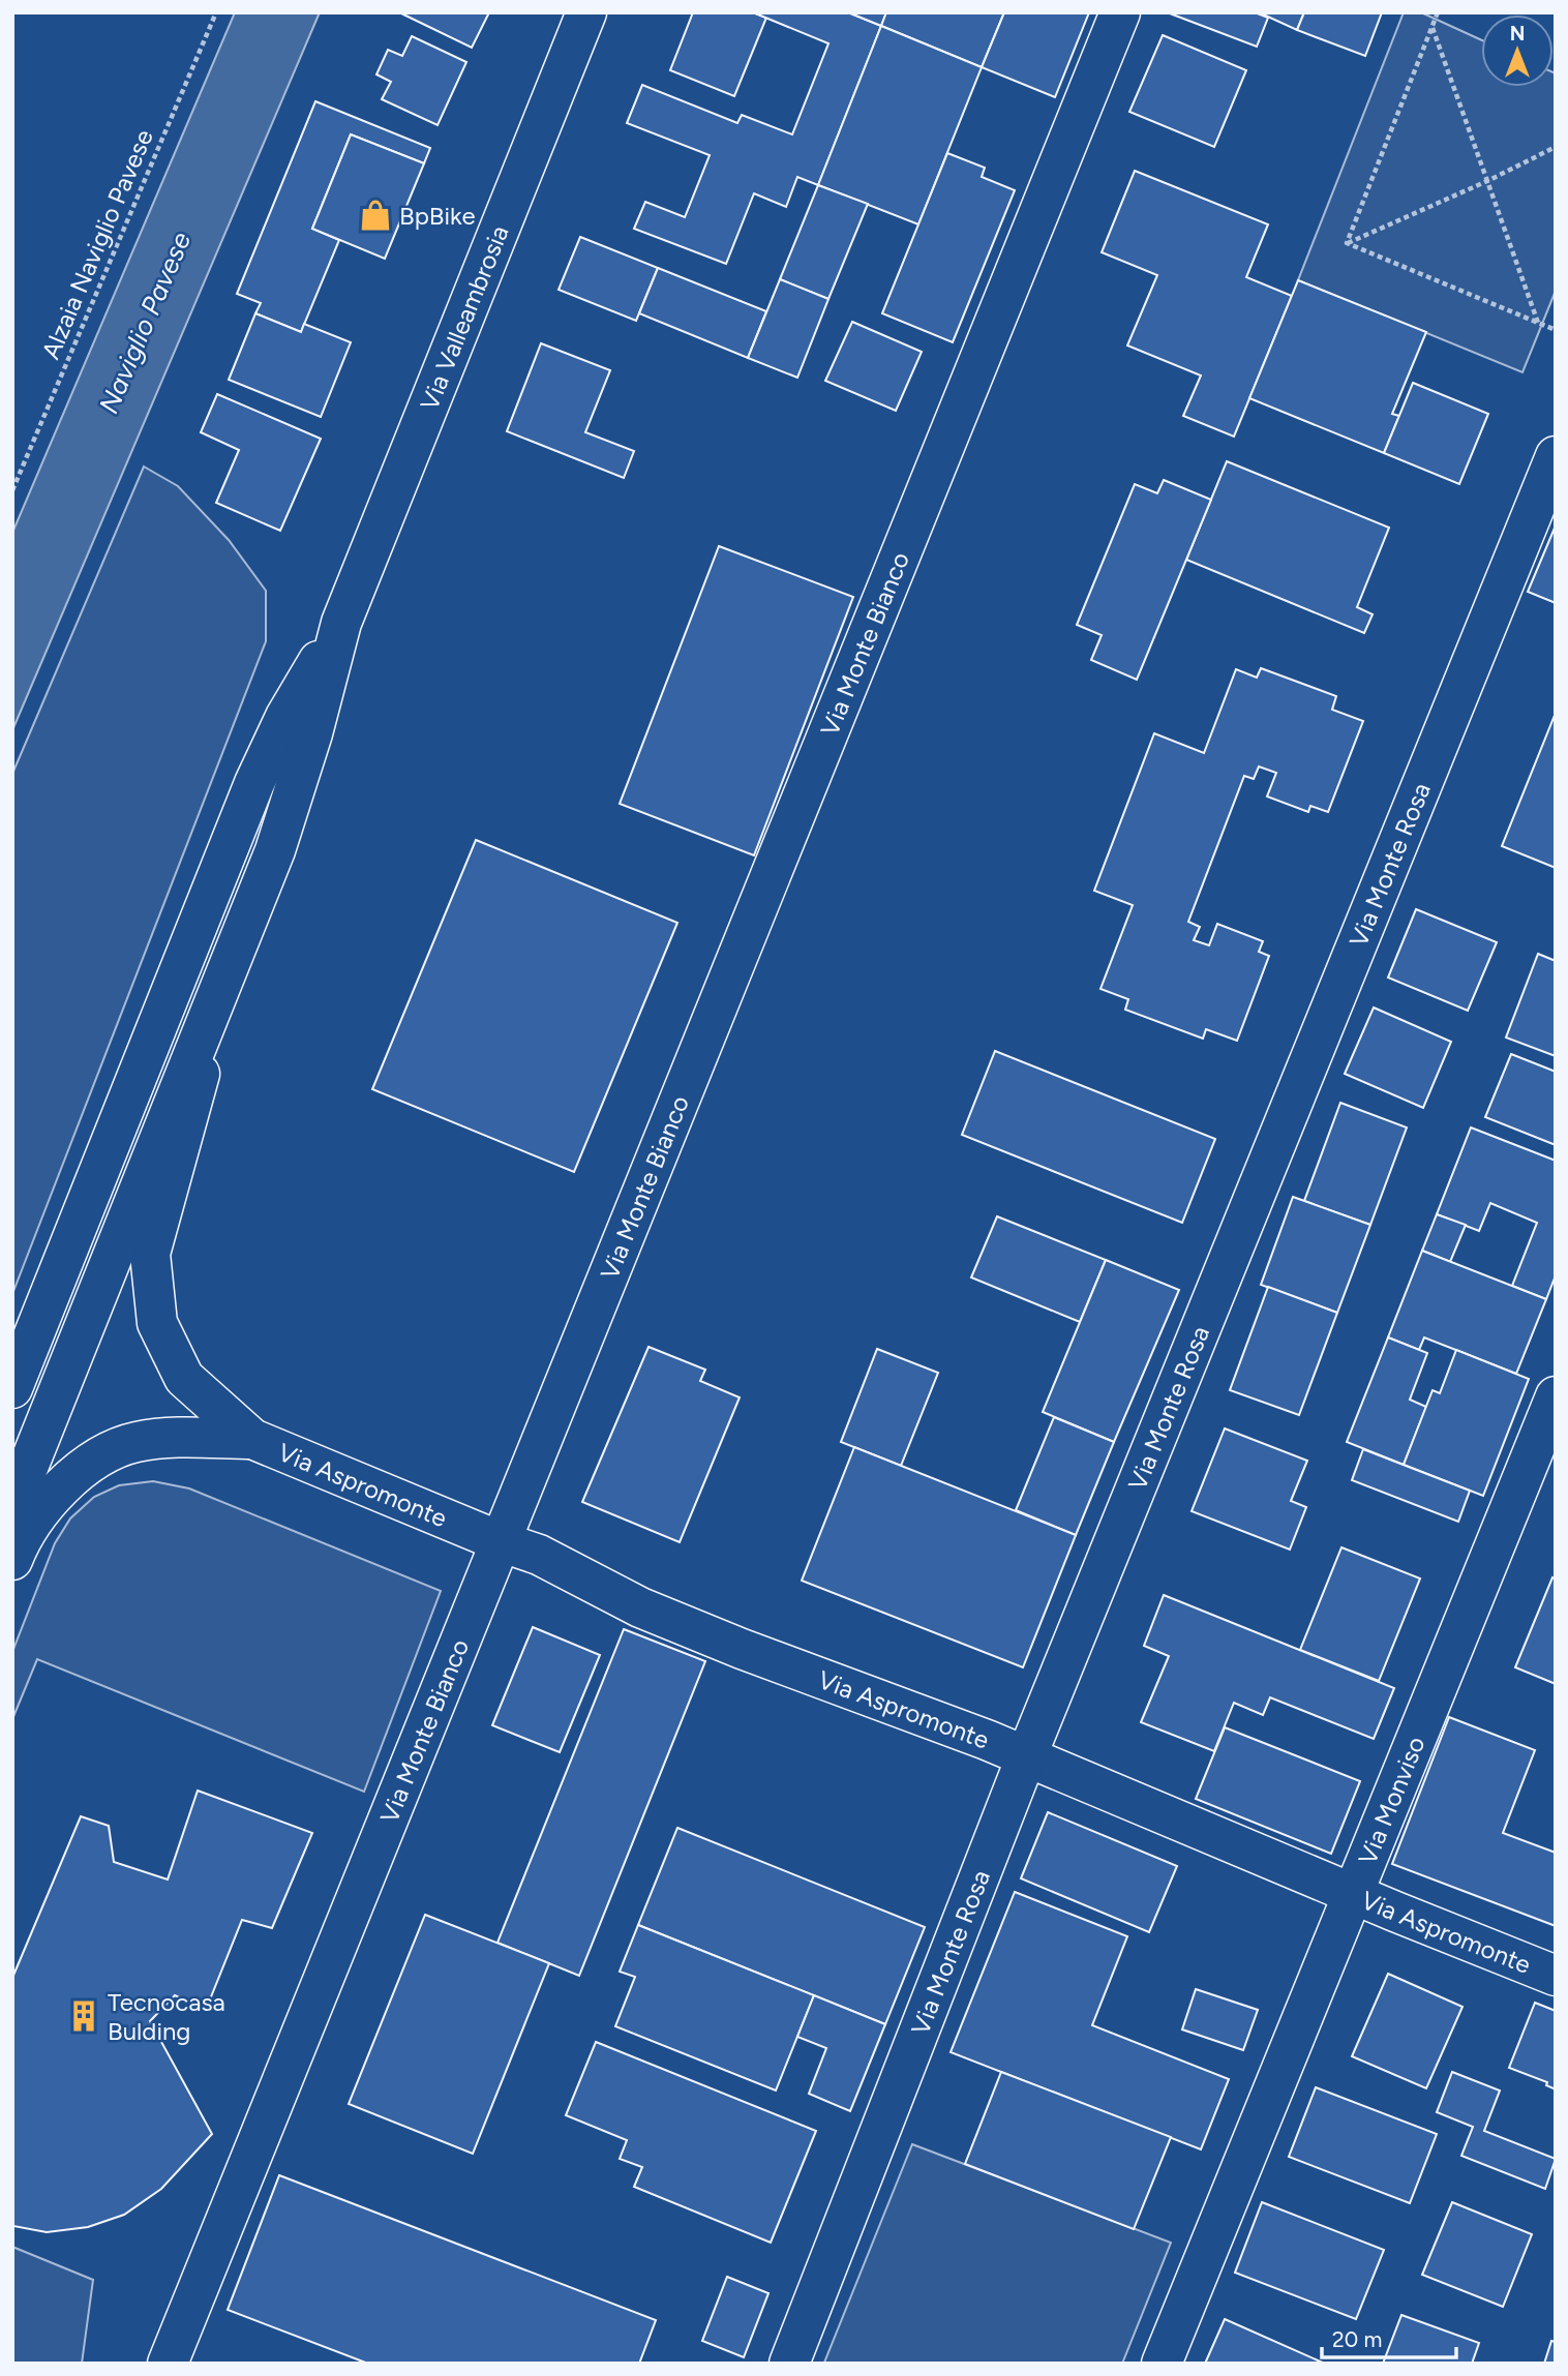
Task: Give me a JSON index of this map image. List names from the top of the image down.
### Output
{
  "streets": {
    "street": [
      "Via Valleambrosia",
      "Via Monte Bianco",
      "Via Monte Rosa",
      "Via Aspromonte",
      "Via Monviso"
    ],
    "path": ["Alzaia Naviglio Pavese"]
  },
  "crossings": [
    ["Via Monte Bianco", "Via Aspromonte"],
    ["Via Monte Rosa", "Via Aspromonte"],
    ["Via Aspromonte", "Via Monviso"]
  ],
  "water": ["Naviglio Pavese"],
  "places": {
    "shop": ["BpBike"],
    "building": ["Tecnocasa Bulding"]
  },
  "scale_bar": "20 m",
  "north": "top"
}
